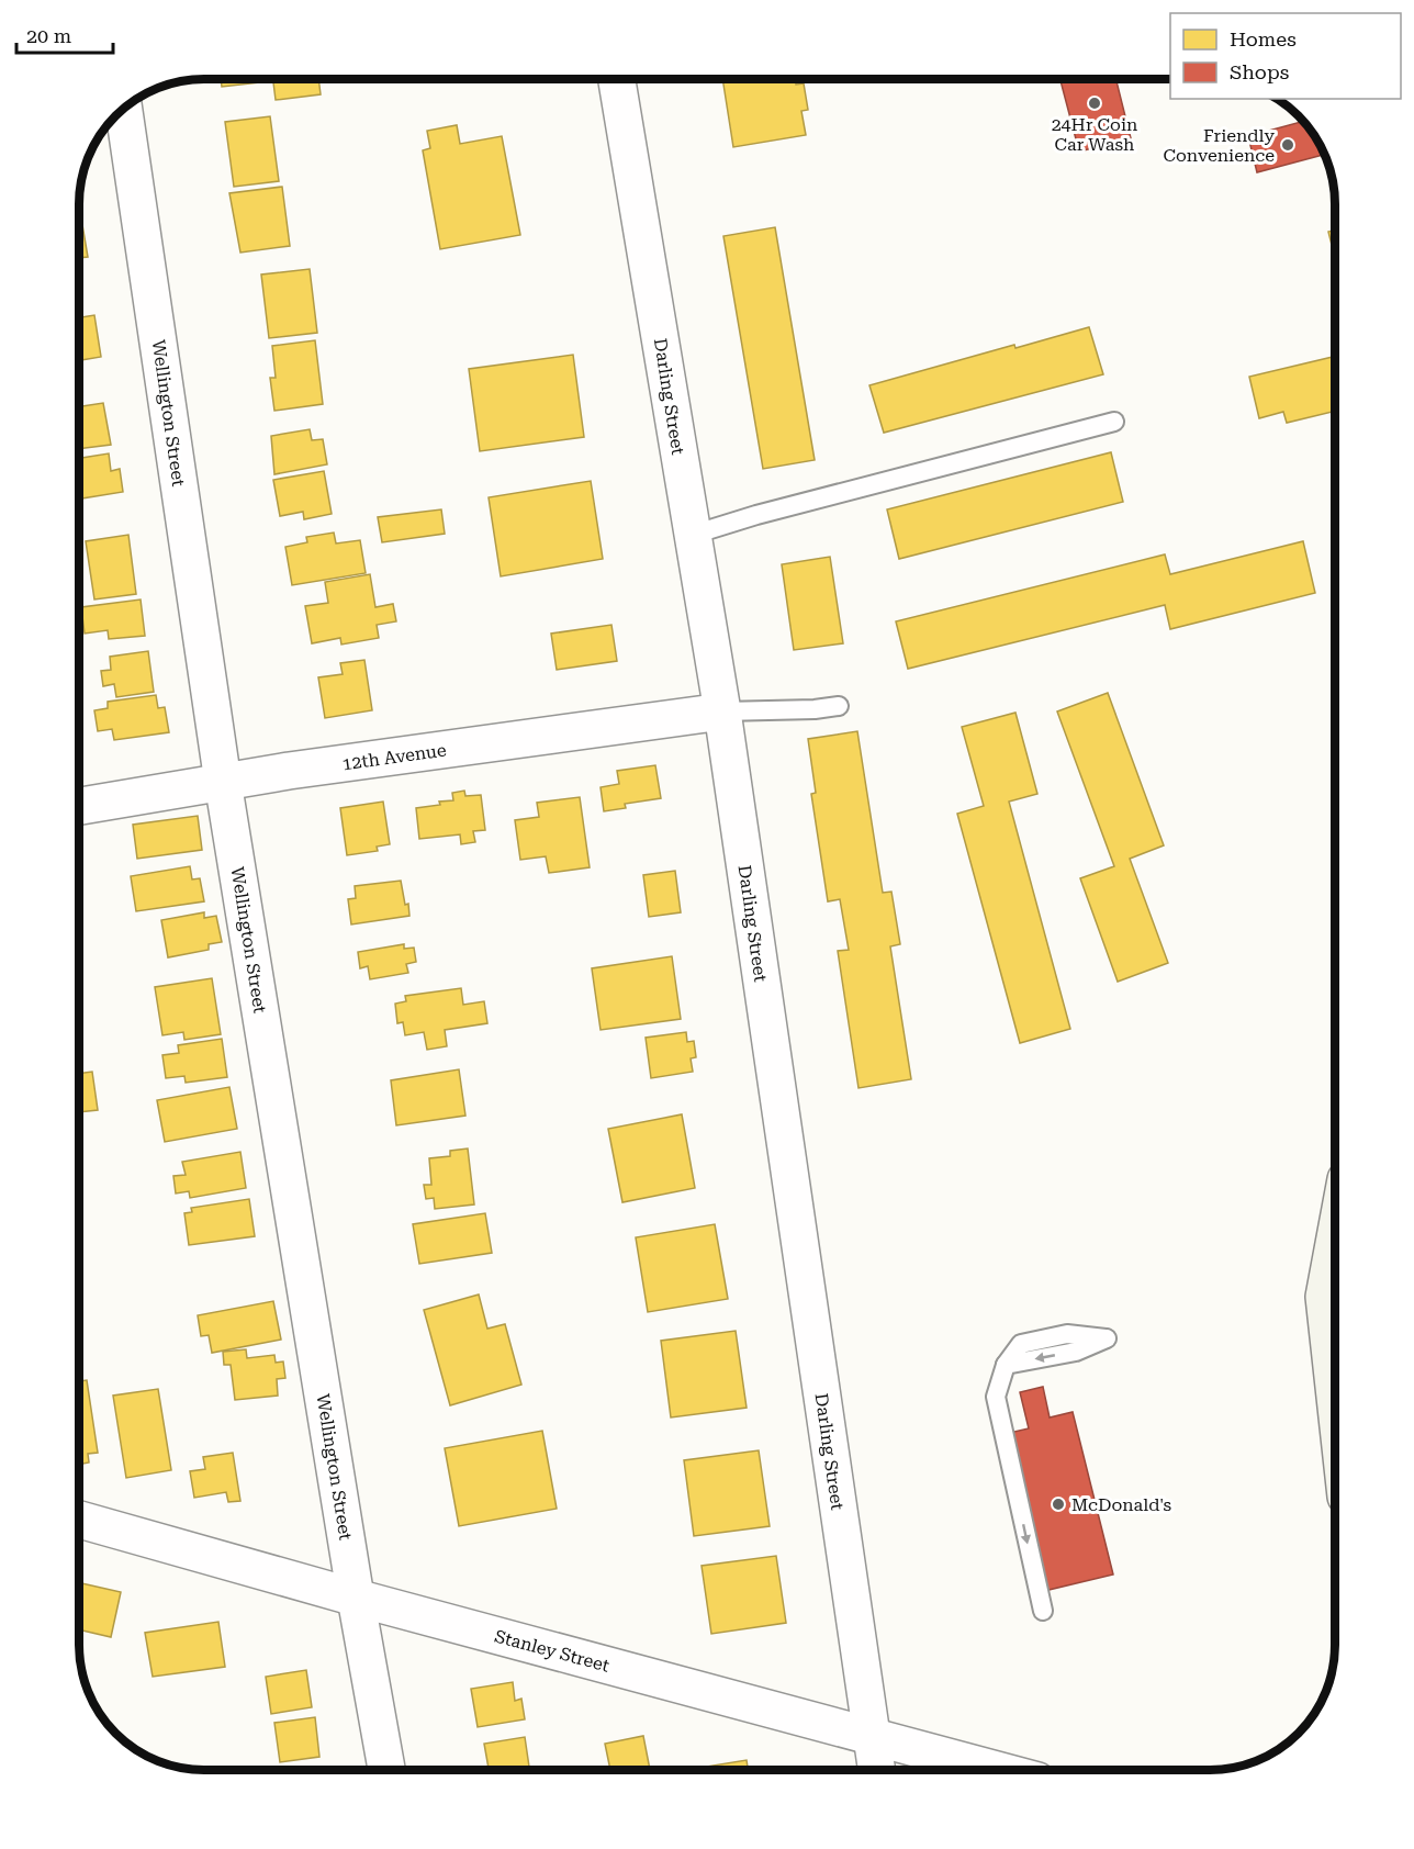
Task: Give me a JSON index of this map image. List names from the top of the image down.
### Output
{
  "streets": {
    "street": [
      "Darling Street",
      "Wellington Street",
      "12th Avenue",
      "Stanley Street"
    ]
  },
  "crossings": [
    ["Darling Street", "12th Avenue"],
    ["Darling Street", "Stanley Street"],
    ["Wellington Street", "12th Avenue"],
    ["Wellington Street", "Stanley Street"]
  ],
  "places": ["24Hr Coin Car Wash", "Friendly Convenience", "McDonald's"],
  "legend": ["Homes", "Shops"],
  "scale_bar": "20 m"
}
